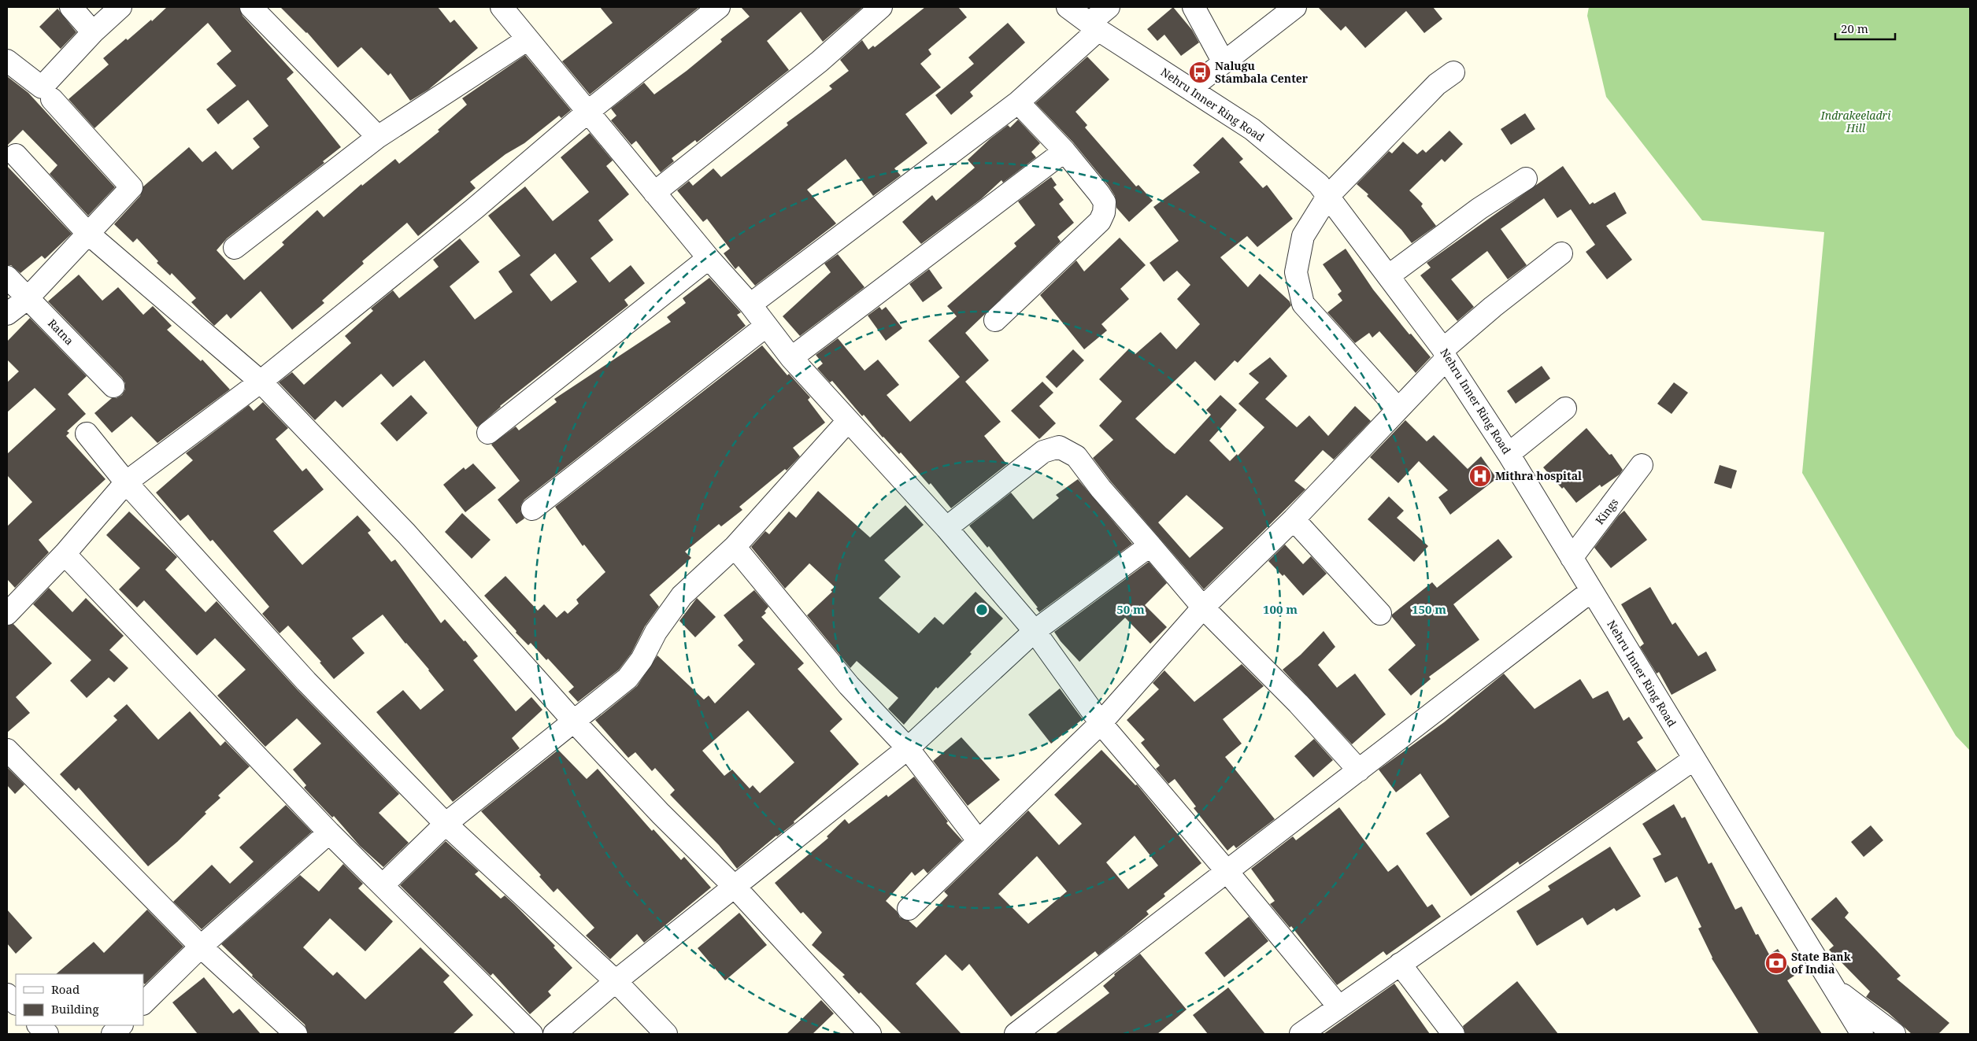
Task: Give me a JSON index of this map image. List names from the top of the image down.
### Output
{
  "streets": {
    "street": ["Nehru Inner Ring Road", "Ratna", "Kings"]
  },
  "crossings": [
    ["Nehru Inner Ring Road", "Kings"]
  ],
  "parks": ["Indrakeeladri Hill"],
  "places": {
    "bus stop": ["Nalugu Stambala Center"],
    "hospital": ["Mithra hospital"],
    "bank": ["State Bank of India"]
  },
  "legend": ["Road", "Building"],
  "scale_bar": "20 m",
  "rings": ["50 m", "100 m", "150 m"]
}
